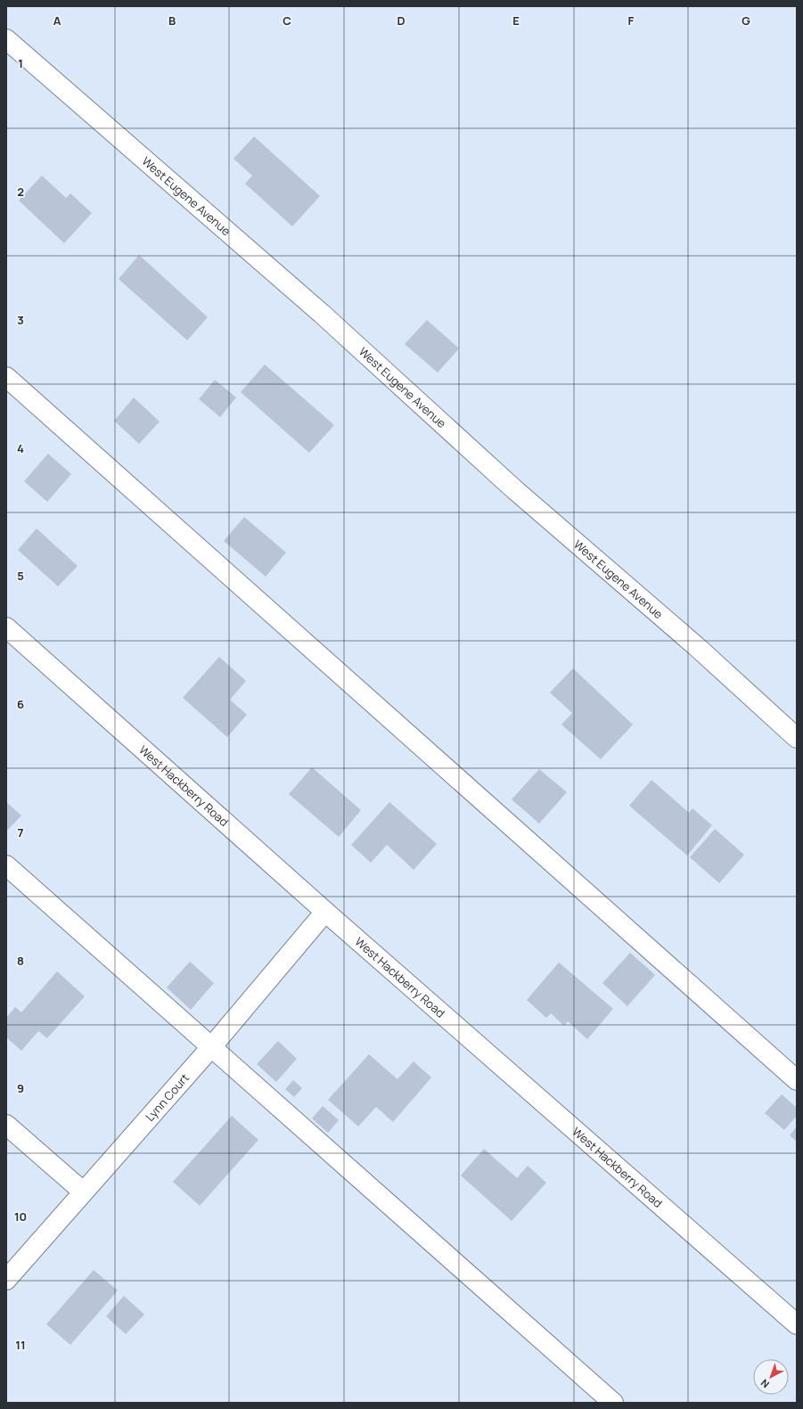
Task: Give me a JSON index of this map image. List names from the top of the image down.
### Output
{
  "streets": {
    "street": ["West Eugene Avenue", "West Hackberry Road", "Lynn Court"]
  },
  "crossings": [
    ["West Hackberry Road", "Lynn Court"]
  ],
  "north": "bottom left",
  "grid": {
    "columns": [
      "A",
      "B",
      "C",
      "D",
      "E",
      "F",
      "G"
    ],
    "rows": [
      "1",
      "2",
      "3",
      "4",
      "5",
      "6",
      "7",
      "8",
      "9",
      "10",
      "11"
    ]
  }
}
